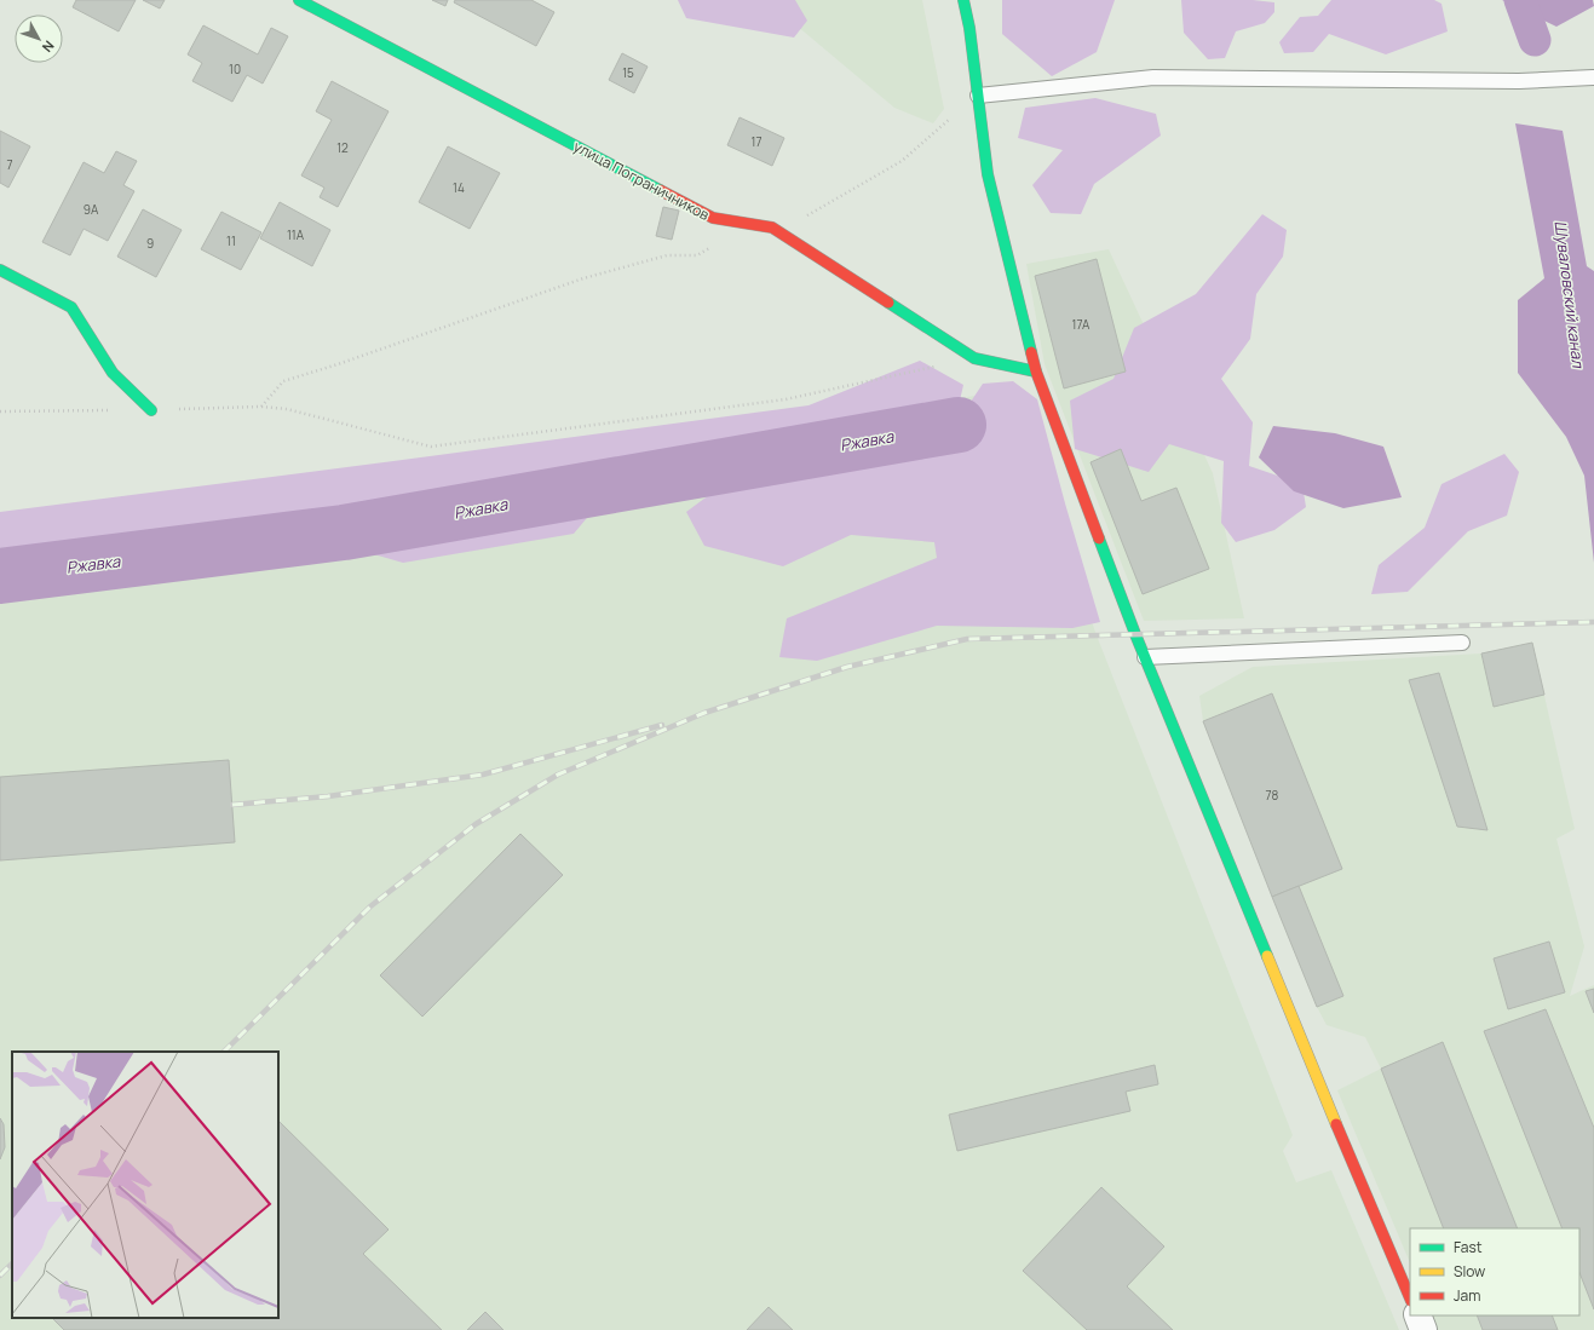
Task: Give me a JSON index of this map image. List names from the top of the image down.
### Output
{
  "streets": {
    "street": ["улица Пограничников"]
  },
  "water": ["Шуваловский канал", "Ржавка"],
  "house_numbers": [
    "10",
    "15",
    "17",
    "12",
    "7",
    "14",
    "9А",
    "11А",
    "11",
    "9",
    "17А",
    "78"
  ],
  "legend": ["Fast", "Slow", "Jam"],
  "north": "bottom right"
}
